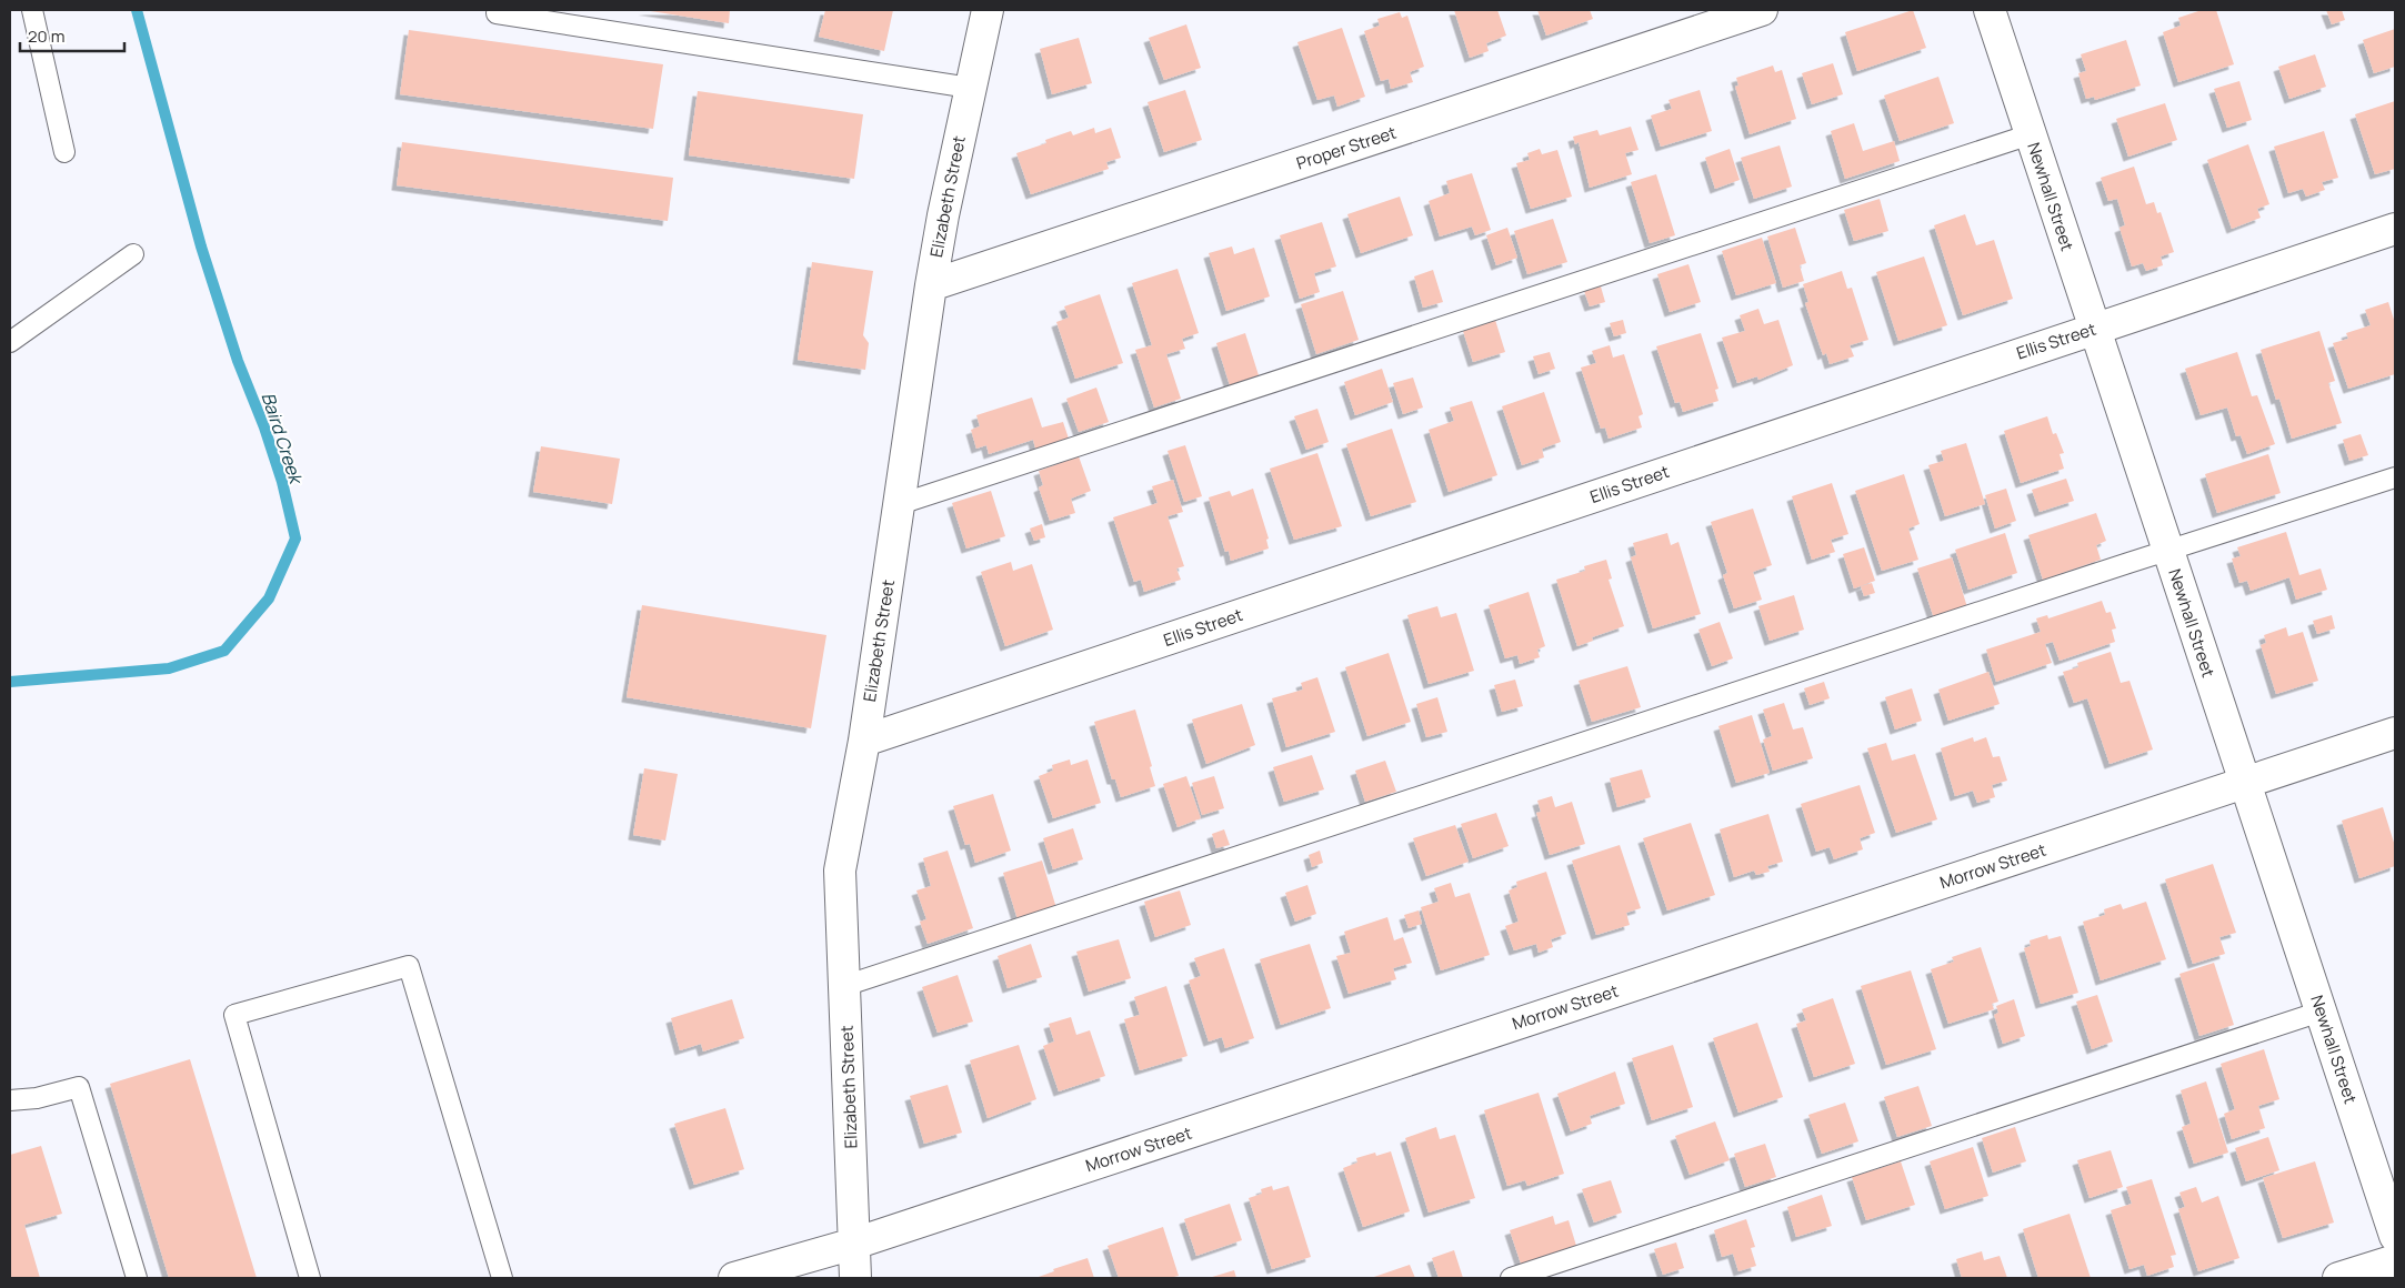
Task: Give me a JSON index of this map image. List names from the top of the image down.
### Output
{
  "streets": {
    "street": [
      "Proper Street",
      "Elizabeth Street",
      "Newhall Street",
      "Ellis Street",
      "Morrow Street"
    ]
  },
  "crossings": [
    ["Proper Street", "Elizabeth Street"],
    ["Elizabeth Street", "Ellis Street"],
    ["Elizabeth Street", "Morrow Street"],
    ["Newhall Street", "Ellis Street"],
    ["Newhall Street", "Morrow Street"]
  ],
  "water": ["Baird Creek"],
  "scale_bar": "20 m"
}
